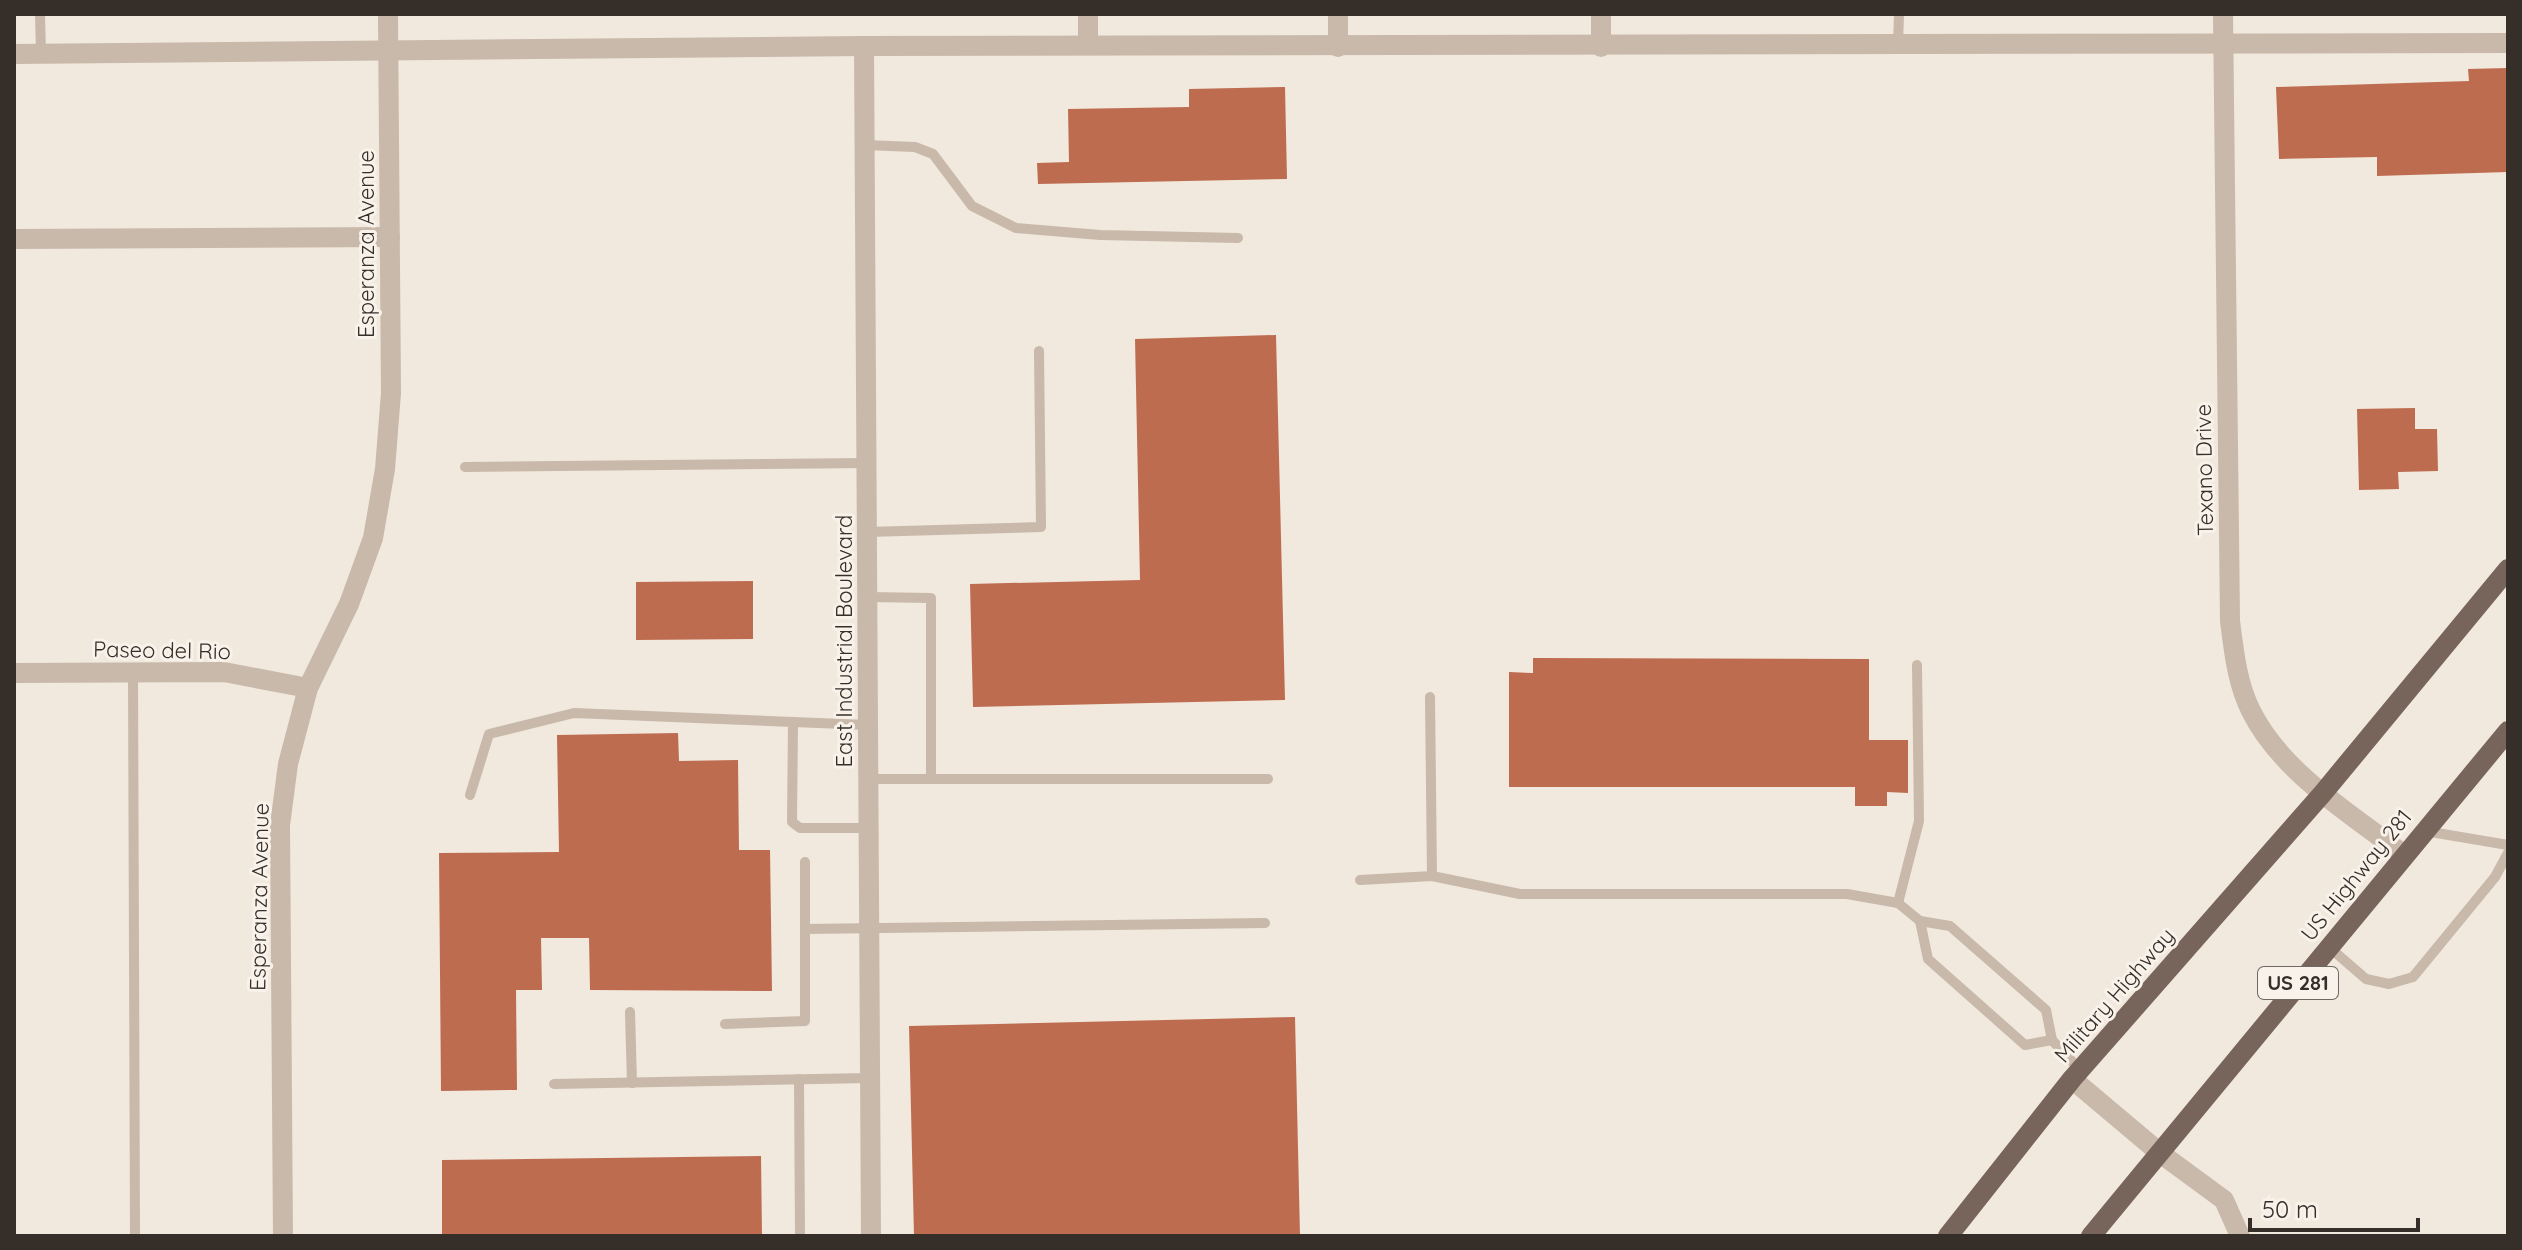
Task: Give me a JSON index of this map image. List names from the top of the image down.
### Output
{
  "streets": {
    "main road": ["US Highway 281", "US 281", "Military Highway"],
    "street": [
      "Esperanza Avenue",
      "Texano Drive",
      "East Industrial Boulevard",
      "Paseo del Rio"
    ]
  },
  "crossings": [
    ["Esperanza Avenue", "Paseo del Rio"],
    ["Texano Drive", "US Highway 281"],
    ["Texano Drive", "Military Highway"]
  ],
  "scale_bar": "50 m"
}
